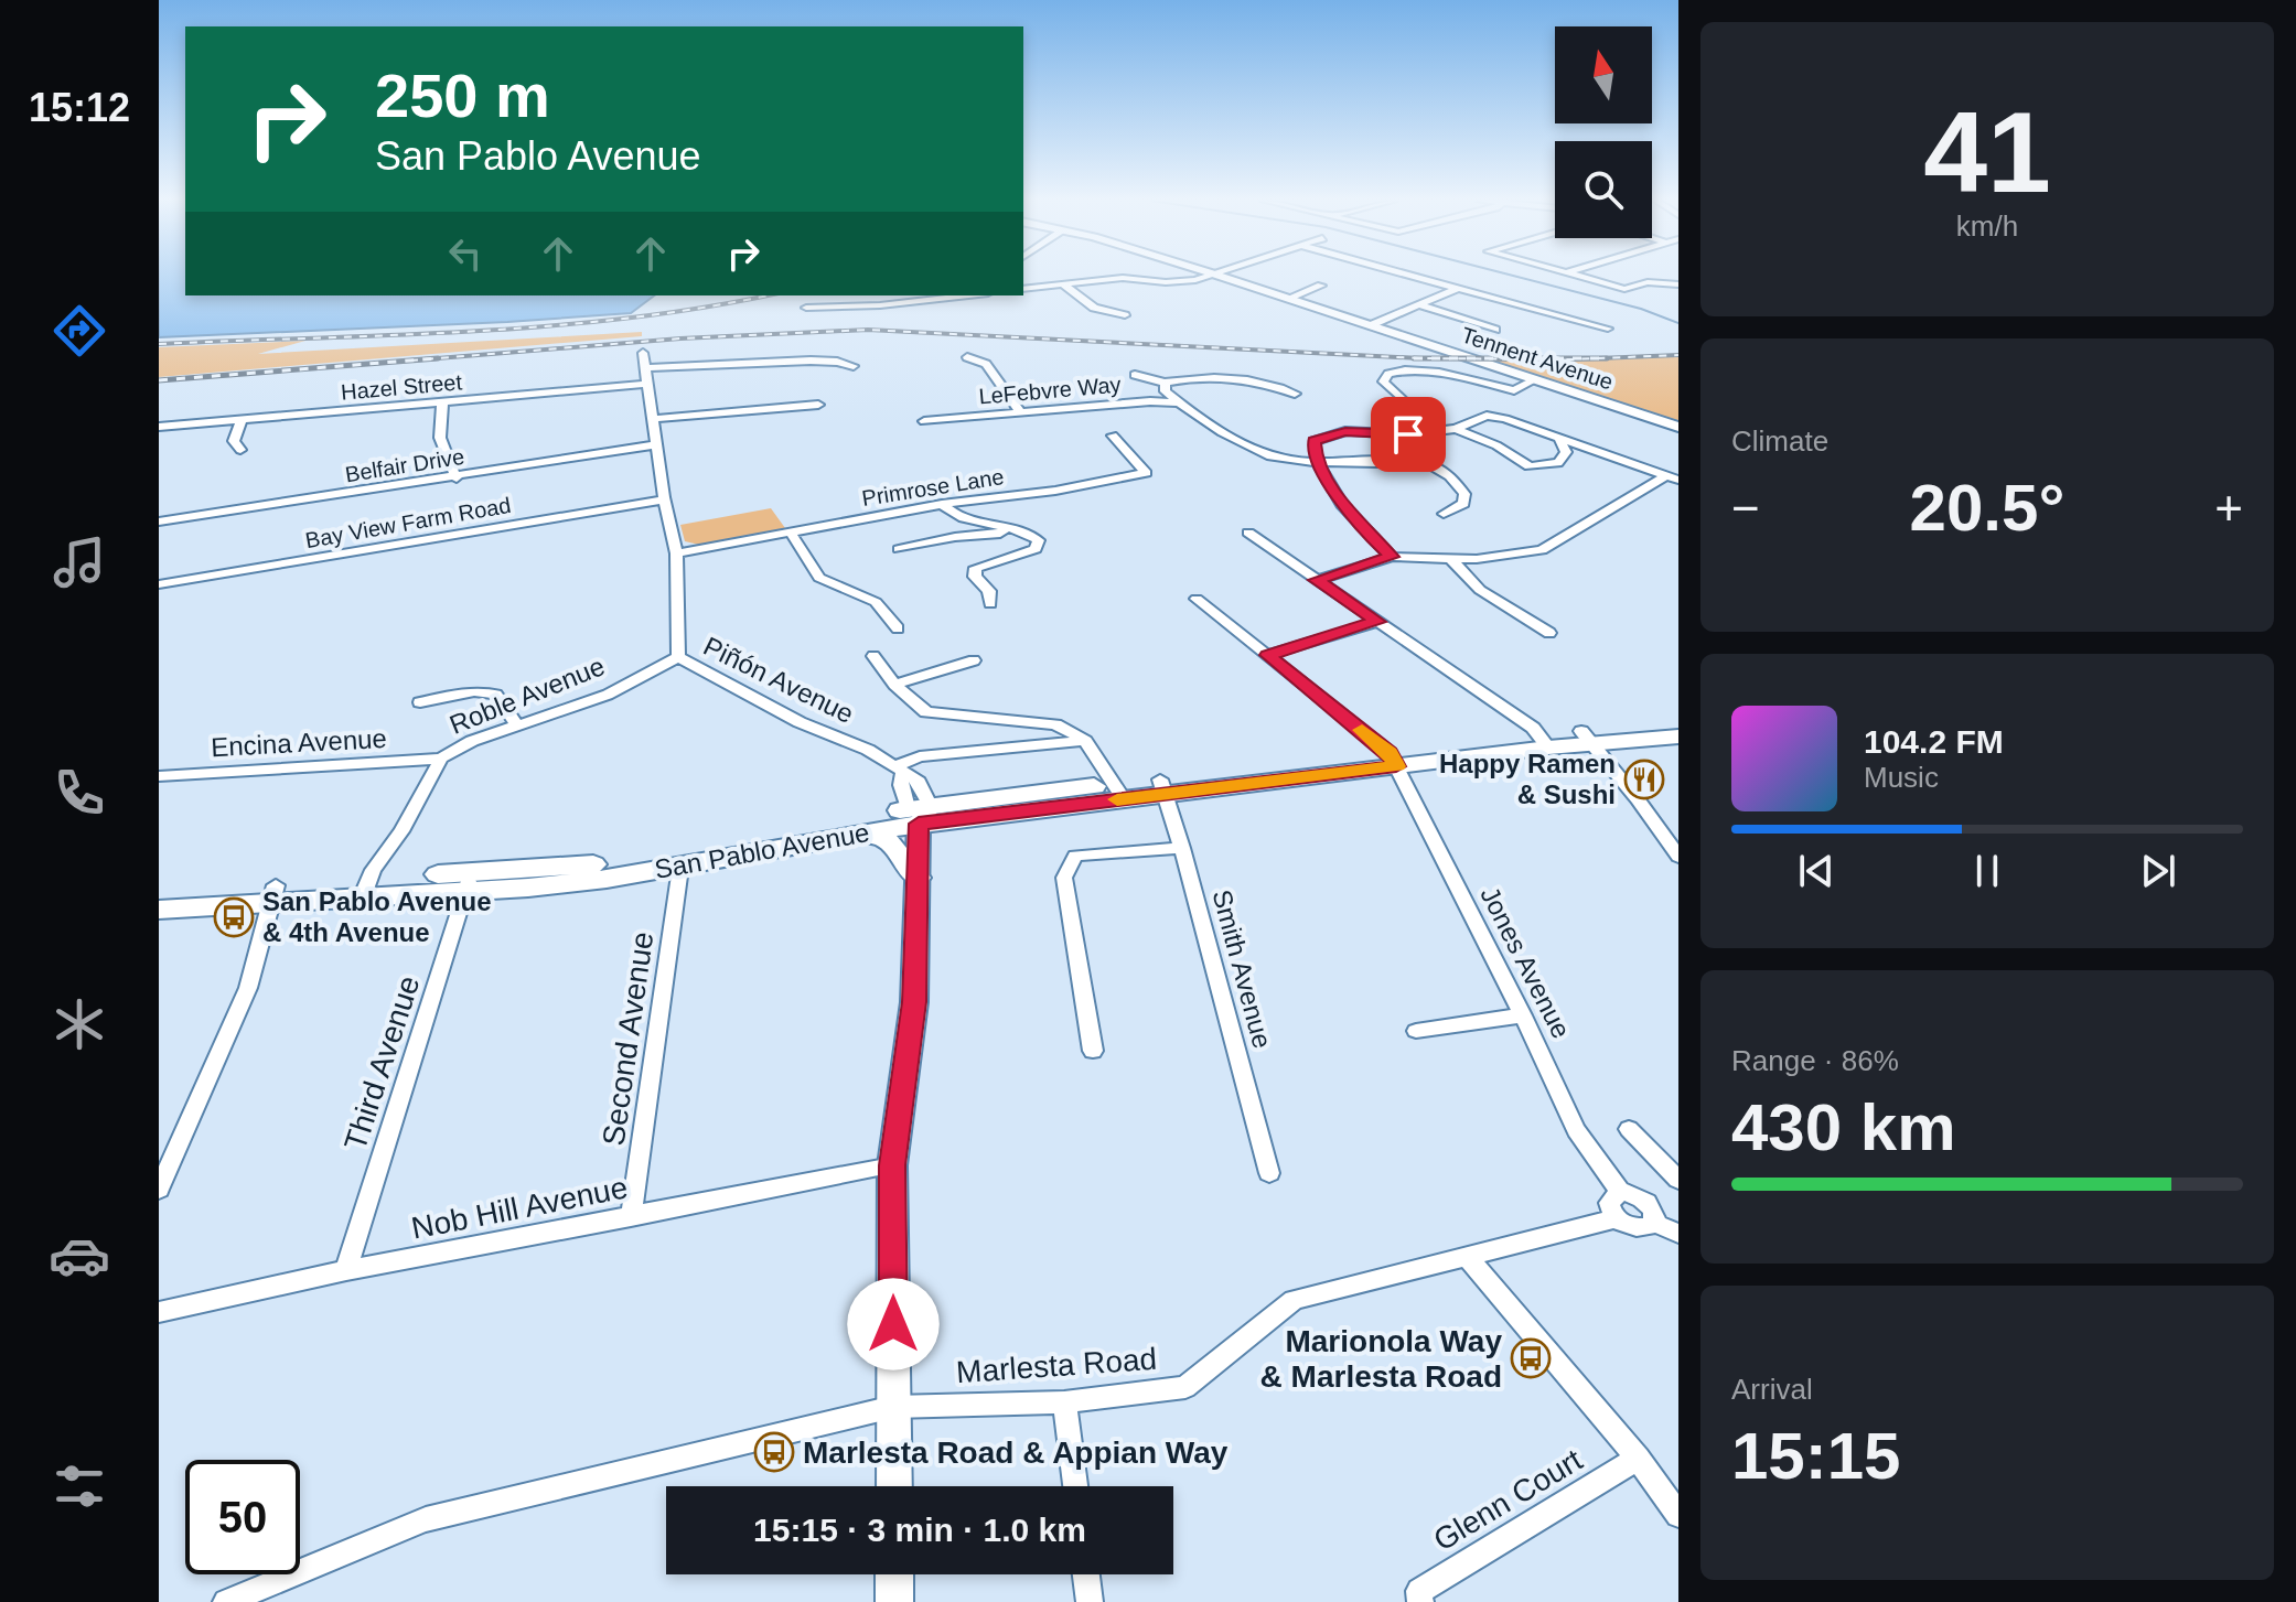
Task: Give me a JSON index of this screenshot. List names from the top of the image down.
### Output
{
  "streets": {
    "main road": ["San Pablo Avenue"],
    "street": [
      "Tennent Avenue",
      "Hazel Street",
      "LeFebvre Way",
      "Belfair Drive",
      "Primrose Lane",
      "Bay View Farm Road",
      "Piñón Avenue",
      "Roble Avenue",
      "Encina Avenue",
      "Jones Avenue",
      "Smith Avenue",
      "Second Avenue",
      "Third Avenue",
      "Nob Hill Avenue",
      "Marlesta Road",
      "Glenn Court"
    ]
  },
  "crossings": [
    ["Hazel Street", "Piñón Avenue"],
    ["Belfair Drive", "Piñón Avenue"],
    ["Primrose Lane", "Piñón Avenue"],
    ["Bay View Farm Road", "Piñón Avenue"],
    ["Piñón Avenue", "Roble Avenue"],
    ["Piñón Avenue", "San Pablo Avenue"],
    ["Roble Avenue", "Encina Avenue"],
    ["Roble Avenue", "San Pablo Avenue"],
    ["San Pablo Avenue", "Jones Avenue"],
    ["San Pablo Avenue", "Smith Avenue"],
    ["San Pablo Avenue", "Second Avenue"],
    ["San Pablo Avenue", "Third Avenue"],
    ["Second Avenue", "Nob Hill Avenue"],
    ["Third Avenue", "Nob Hill Avenue"]
  ],
  "places": {
    "restaurant": ["Happy Ramen & Sushi"],
    "bus stop": ["San Pablo Avenue & 4th Avenue", "Marionola Way & Marlesta Road", "Marlesta Road & Appian Way"]
  },
  "north": "top",
  "page": {
    "tabs": "15:12",
    "tile": [
      ["41", "km/h"],
      "Climate",
      ["Range · 86%", "430 km"],
      ["Arrival", "15:15"]
    ],
    "turn": ["250 m", "San Pablo Avenue"],
    "heat": ["−", "20.5°", "+"],
    "song": ["104.2 FM", "Music"],
    "limit": "50",
    "trip": "15:15 · 3 min · 1.0 km"
  }
}
